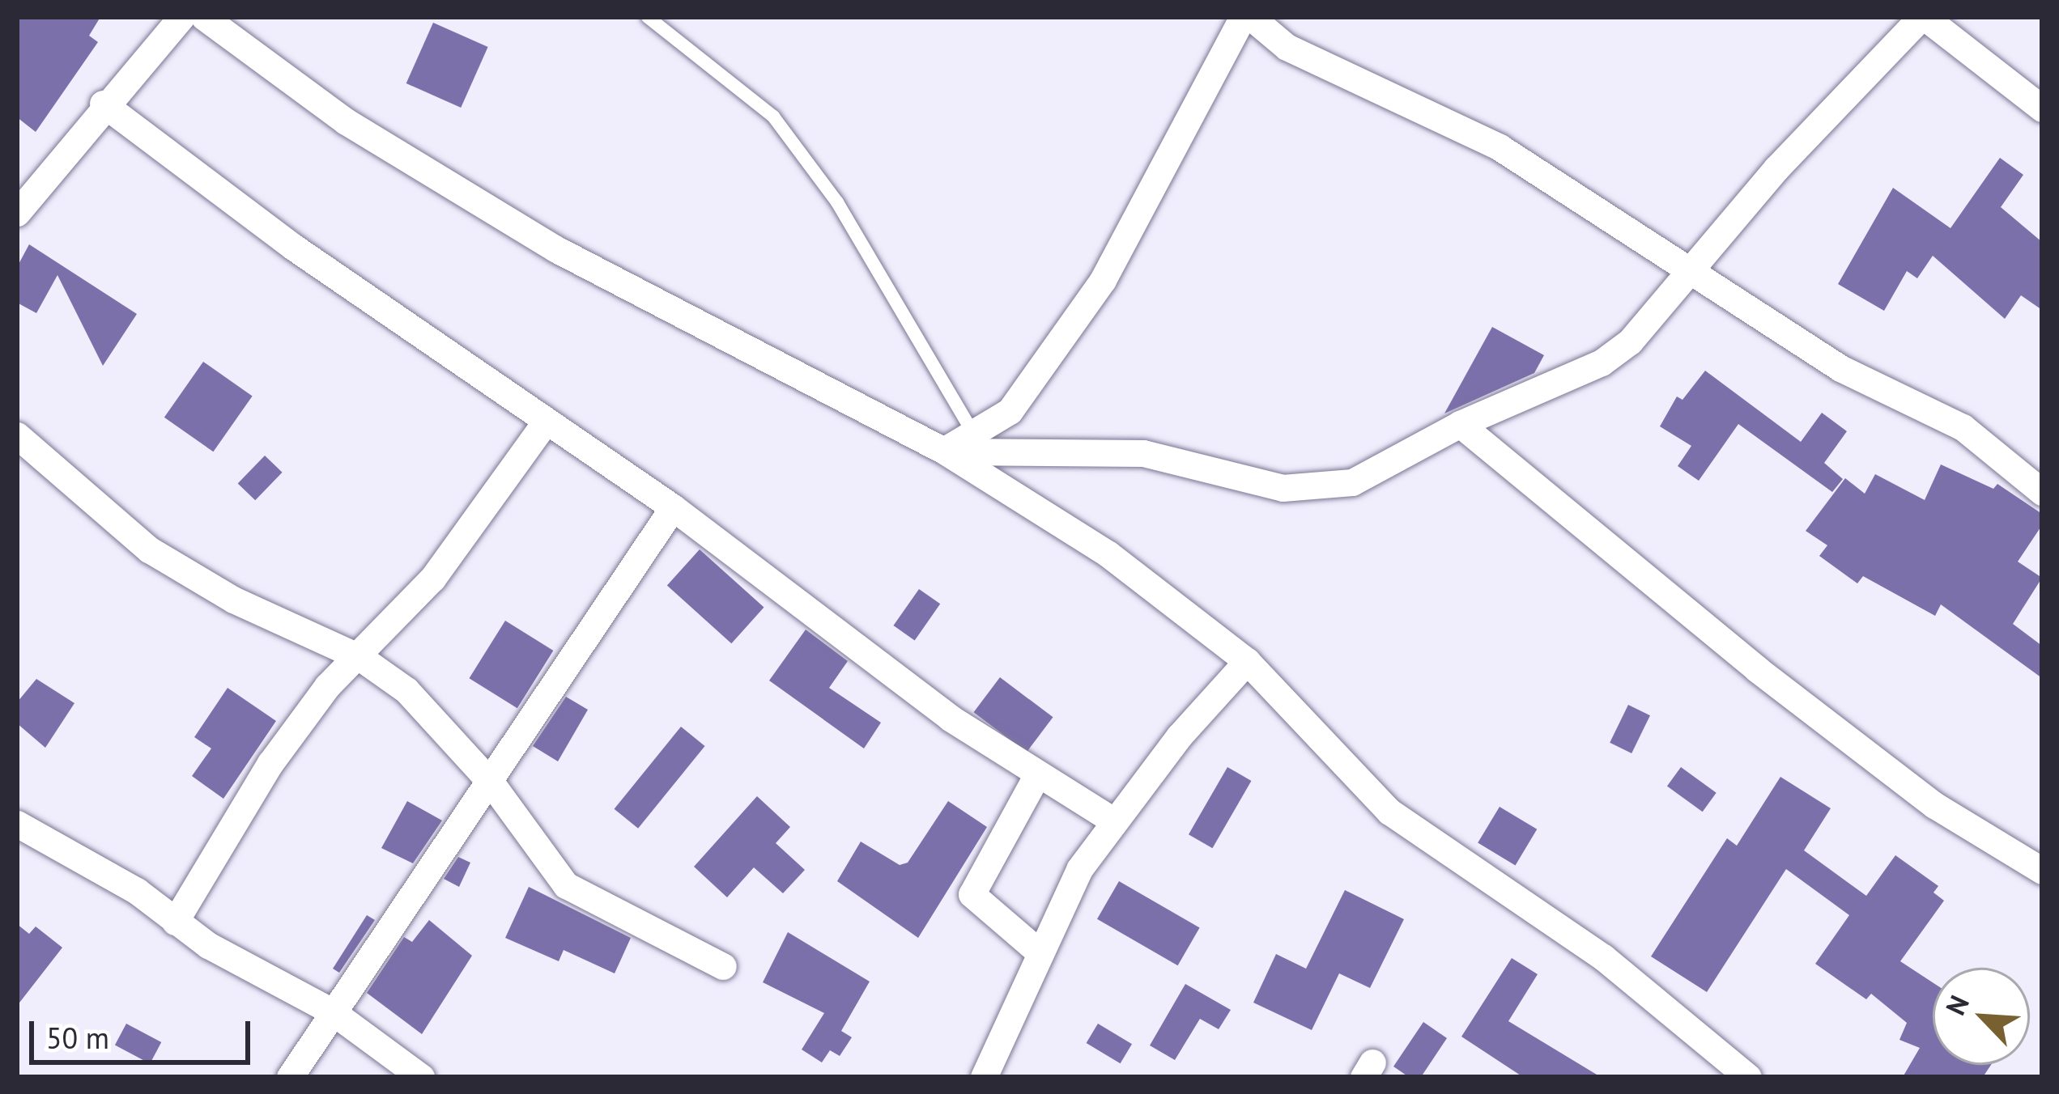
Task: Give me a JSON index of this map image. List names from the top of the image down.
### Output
{
  "scale_bar": "50 m",
  "north": "top left"
}
